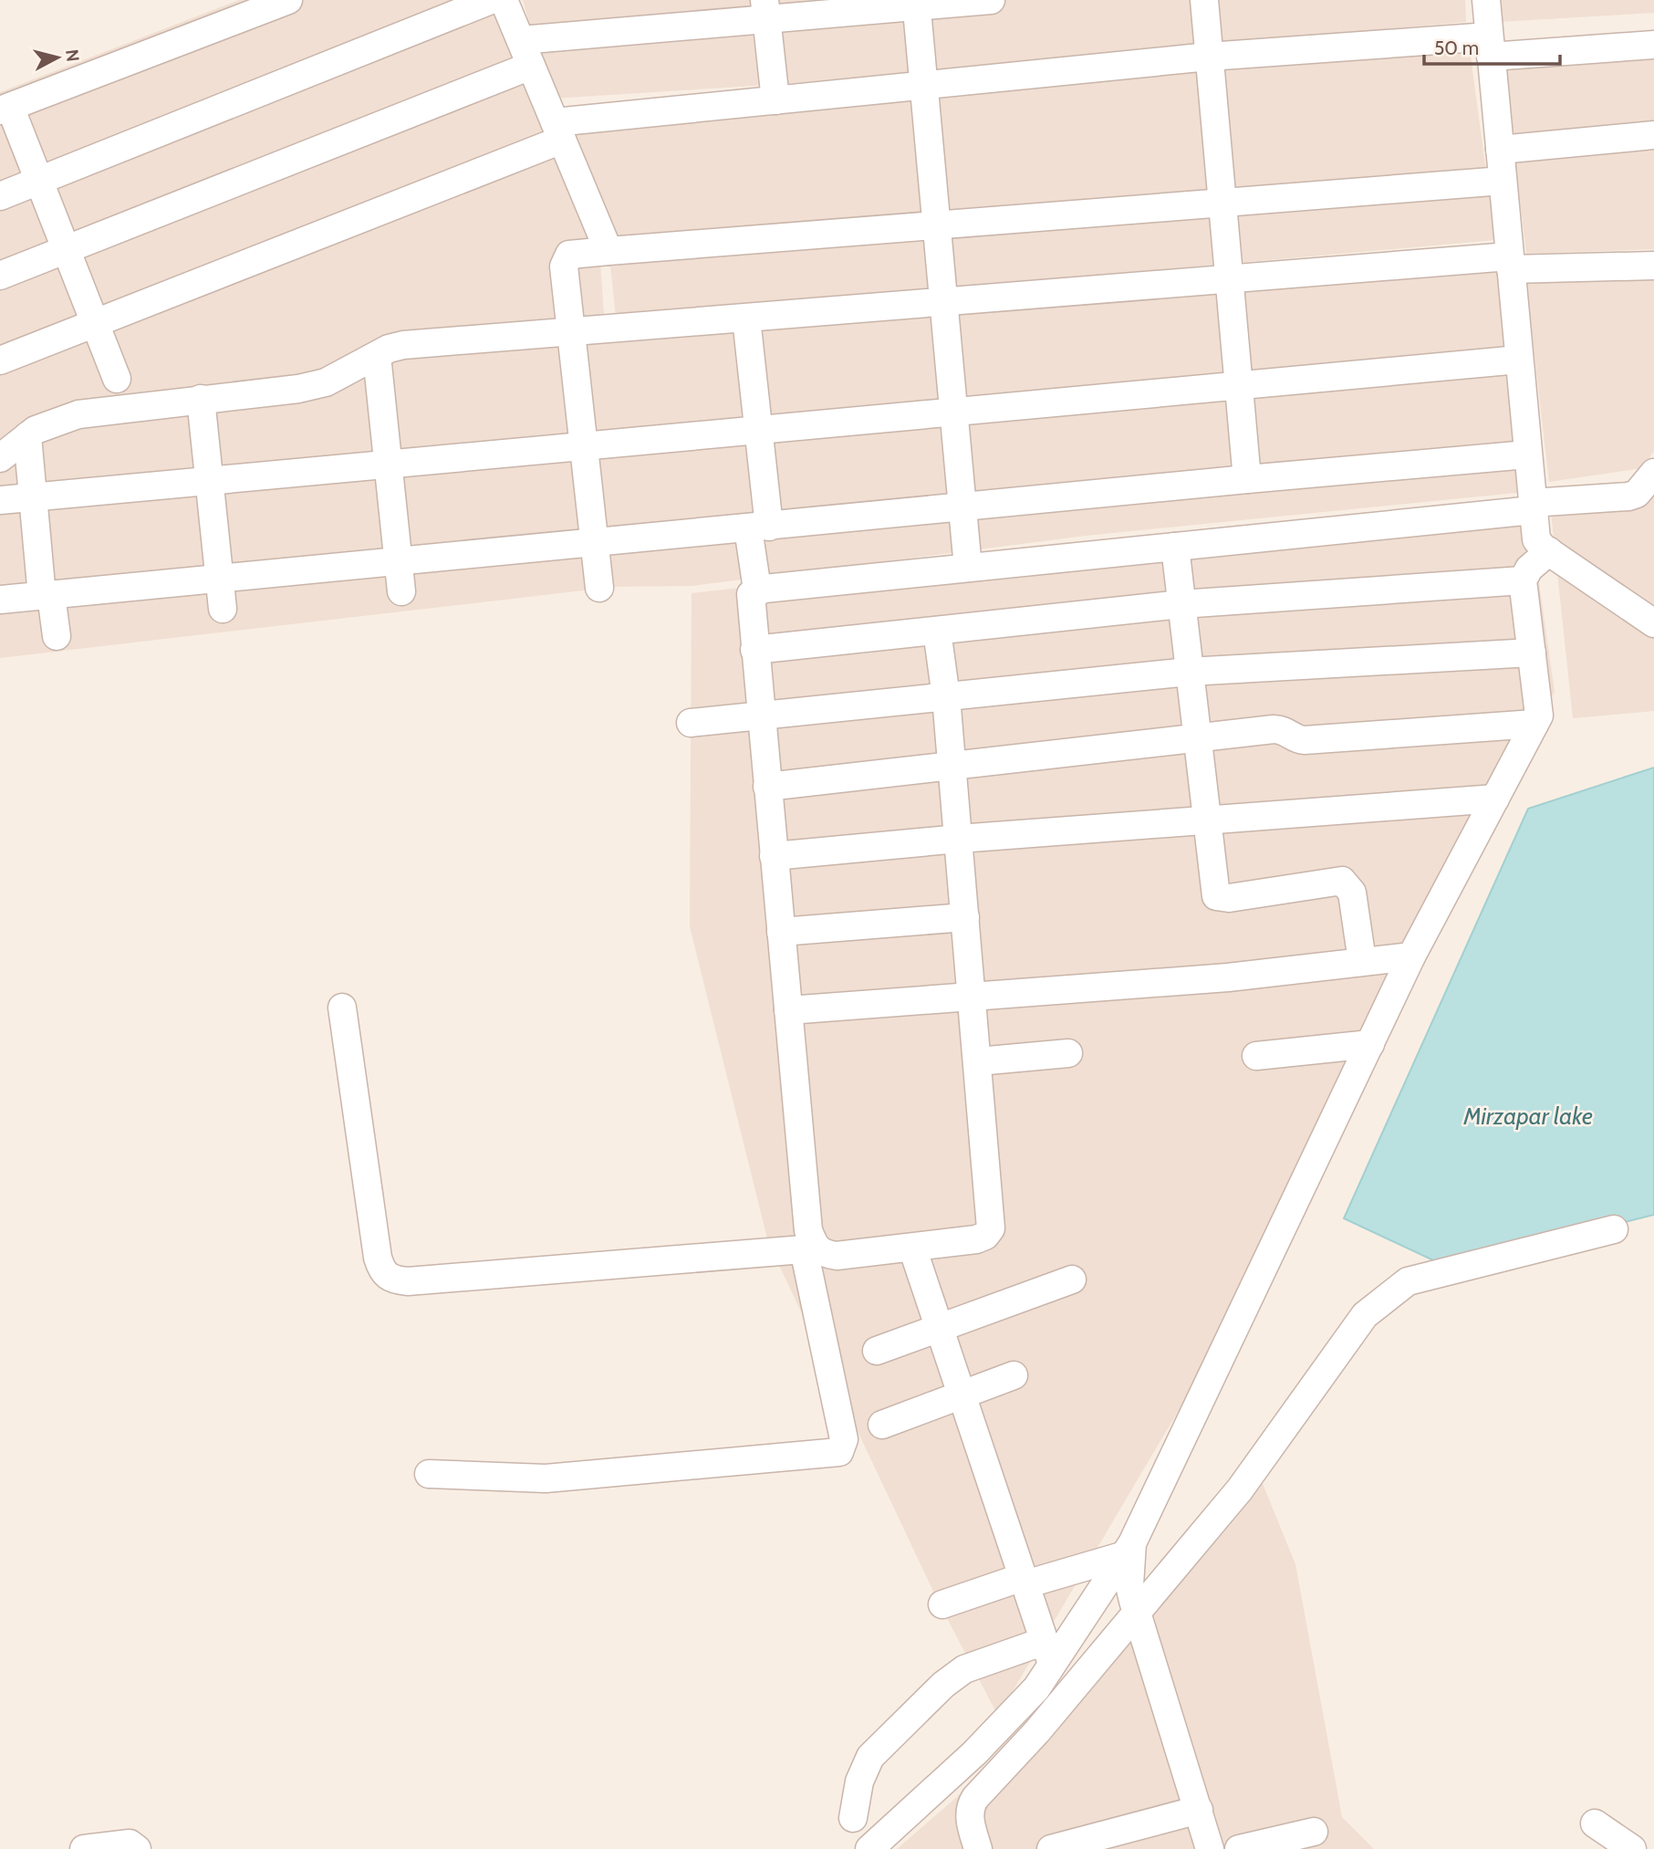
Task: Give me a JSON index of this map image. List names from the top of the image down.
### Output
{
  "water": ["Mirzapar lake"],
  "scale_bar": "50 m",
  "north": "right"
}
